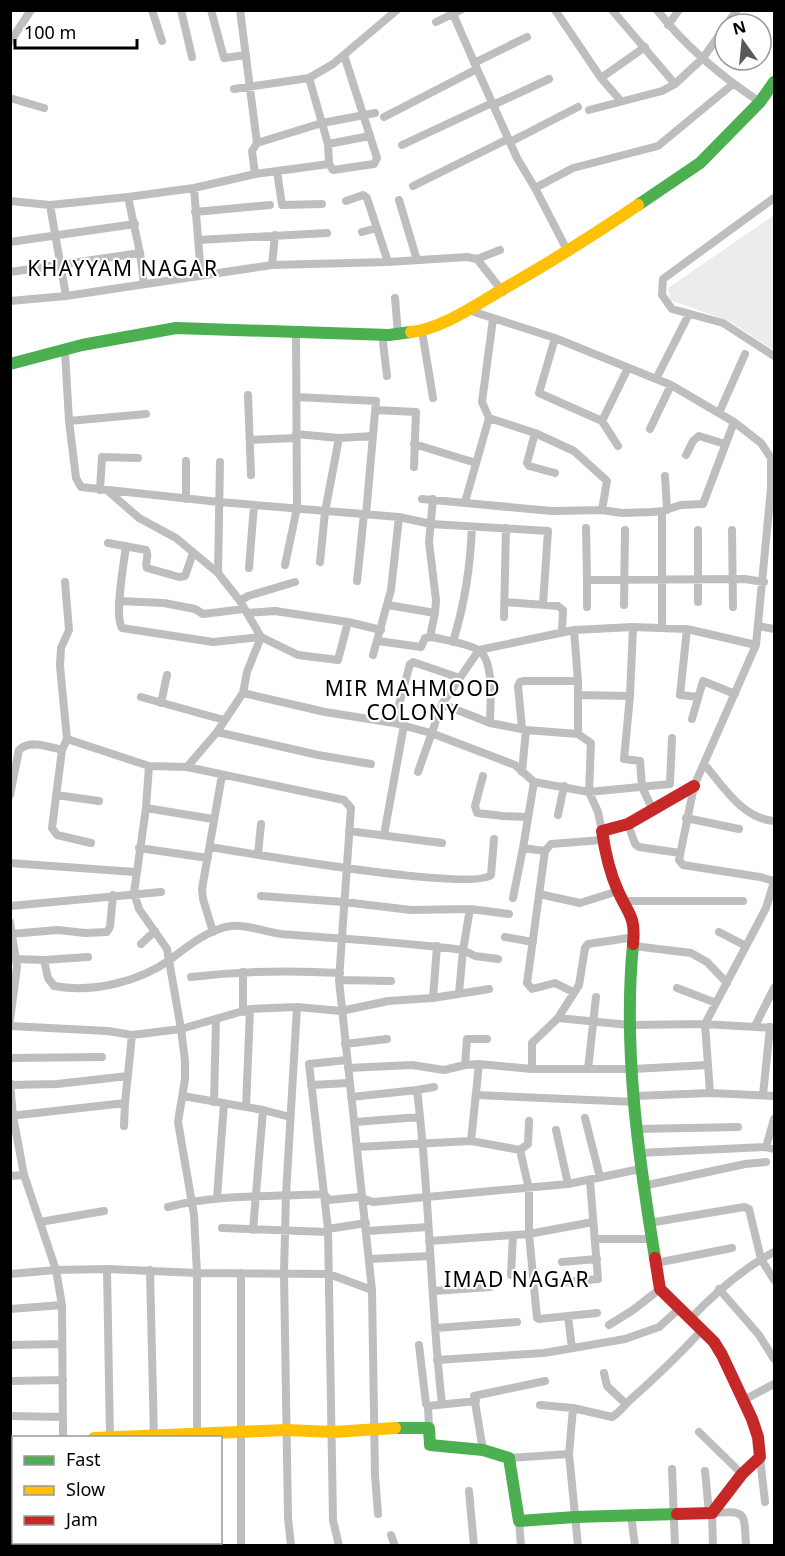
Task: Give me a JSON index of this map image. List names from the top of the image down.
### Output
{
  "districts": ["KHAYYAM NAGAR", "MIR MAHMOOD COLONY", "IMAD NAGAR"],
  "legend": ["Fast", "Slow", "Jam"],
  "scale_bar": "100 m",
  "north": "top"
}
